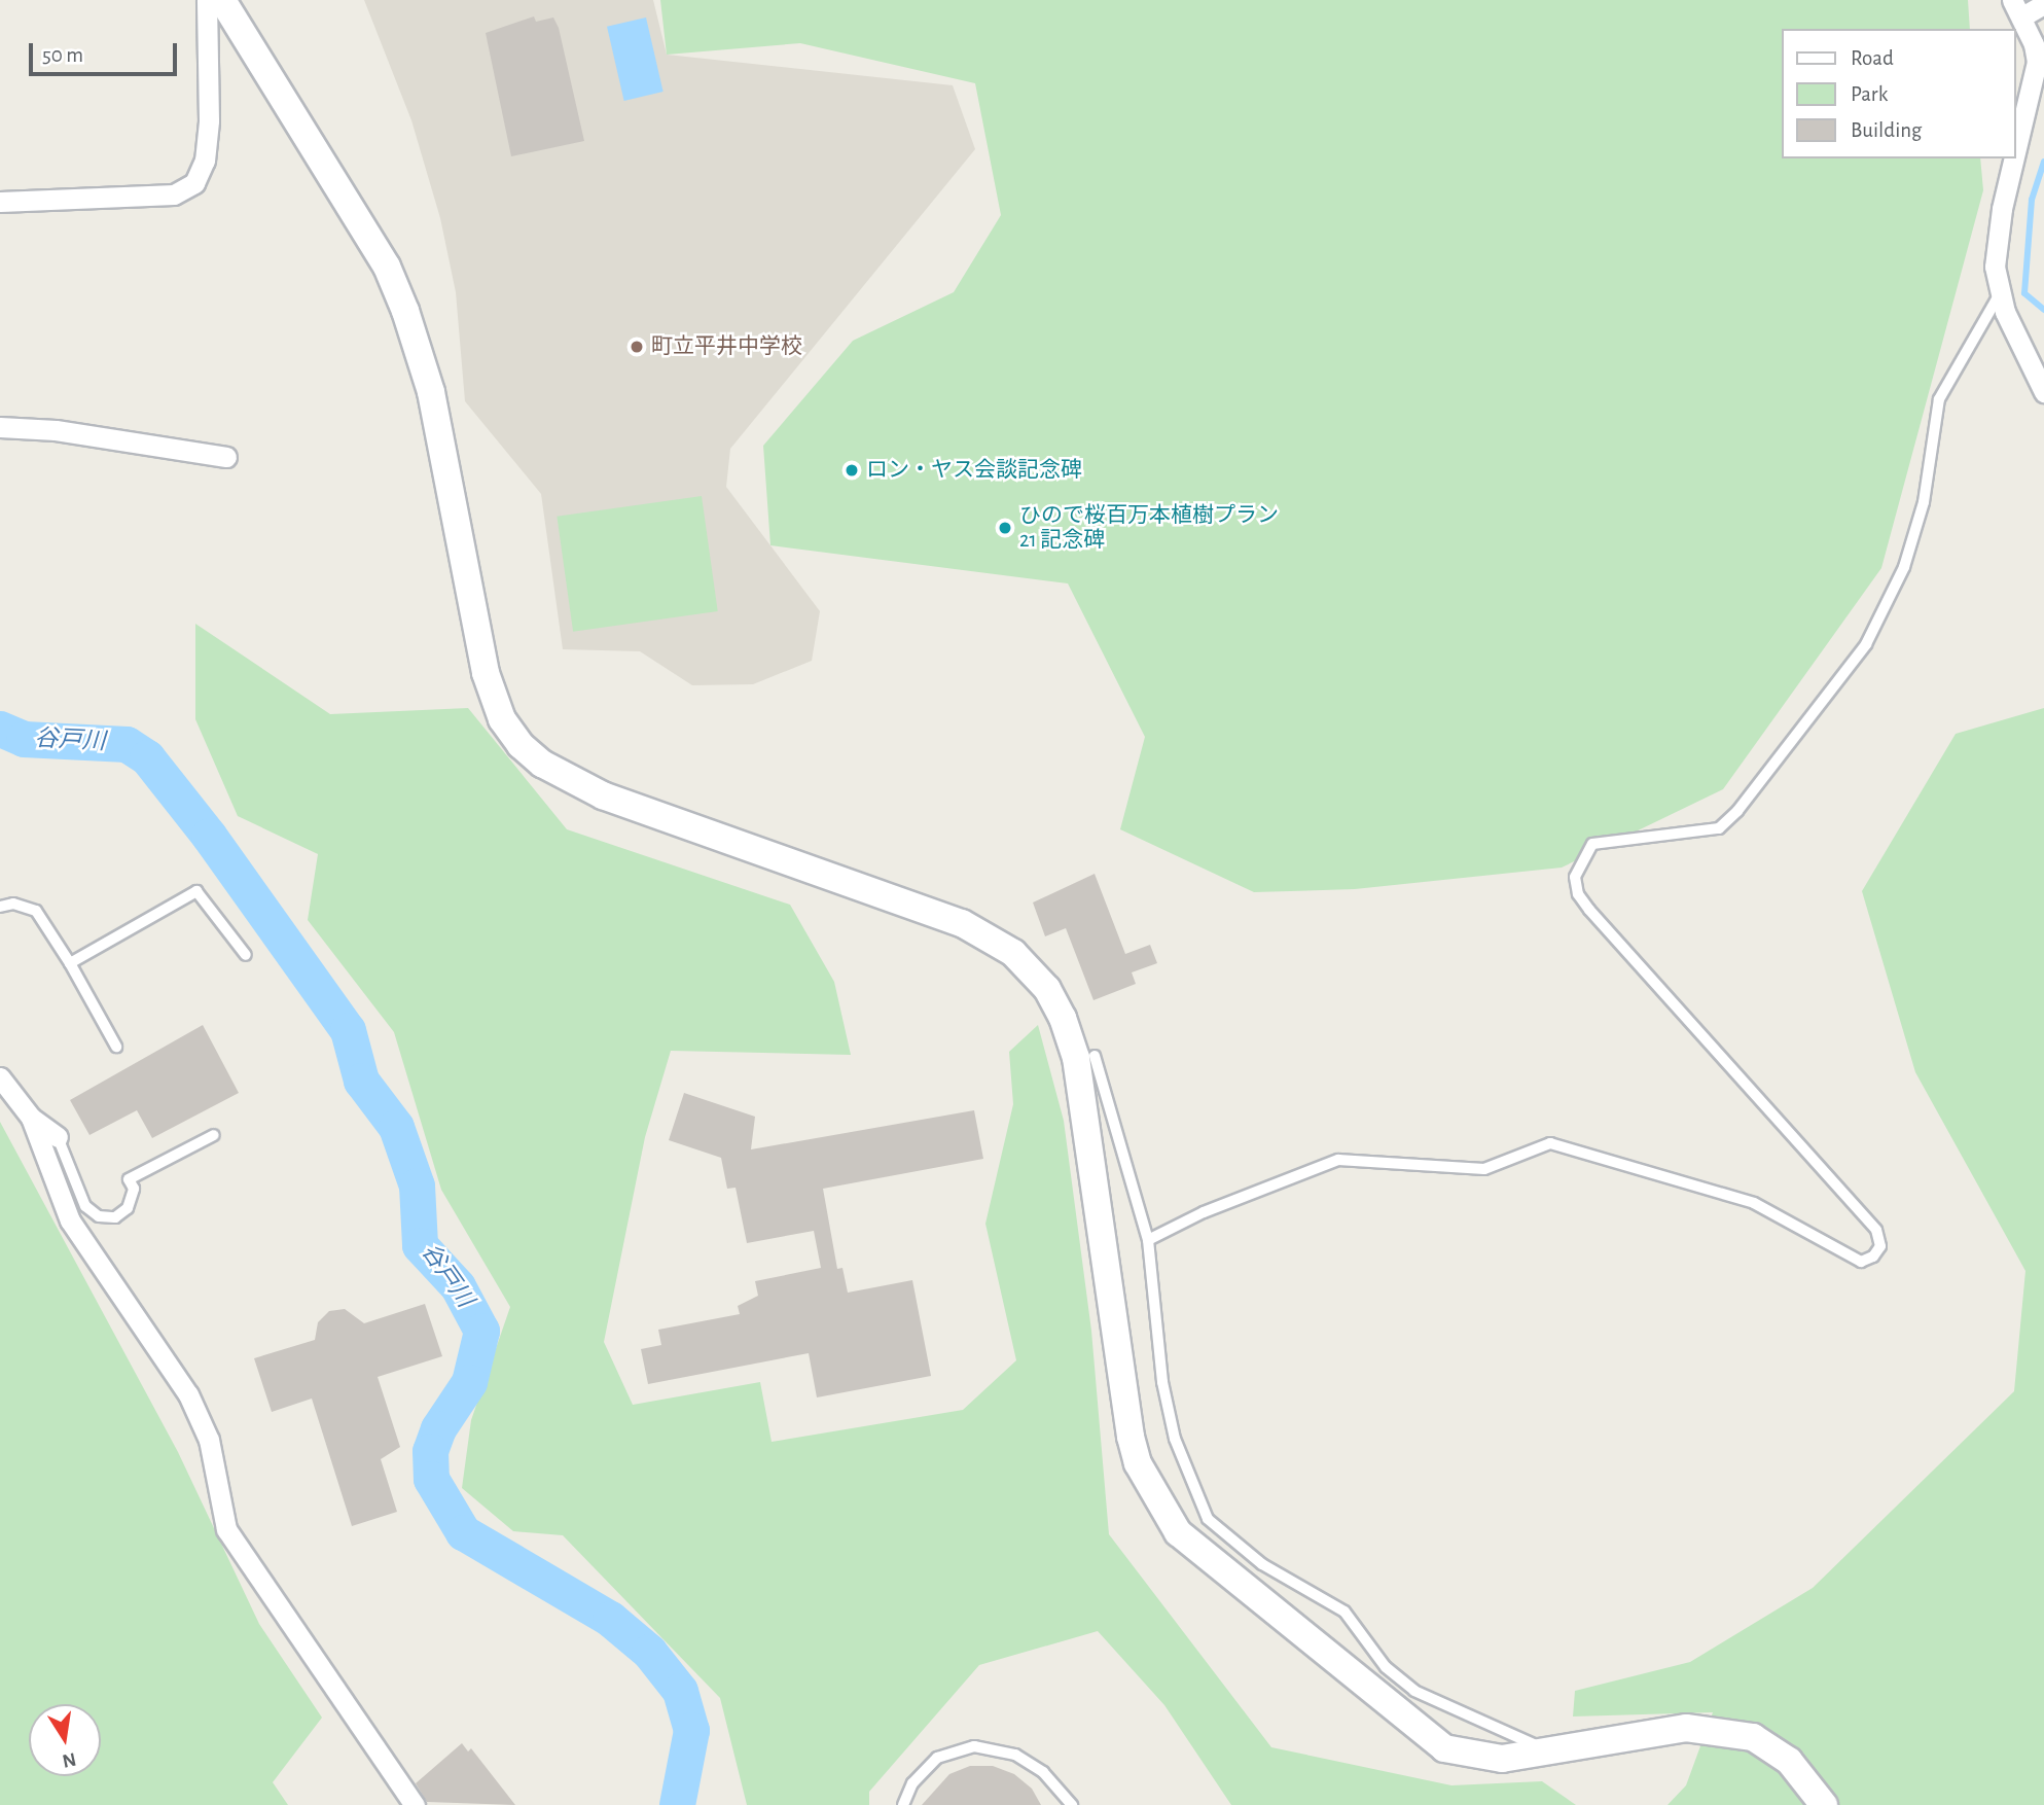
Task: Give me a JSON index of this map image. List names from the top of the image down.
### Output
{
  "water": ["谷戸川"],
  "places": ["町立平井中学校", "ロン・ヤス会談記念碑", "ひので桜百万本植樹プラン 21 記念碑"],
  "legend": ["Road", "Park", "Building"],
  "scale_bar": "50 m",
  "north": "bottom"
}
